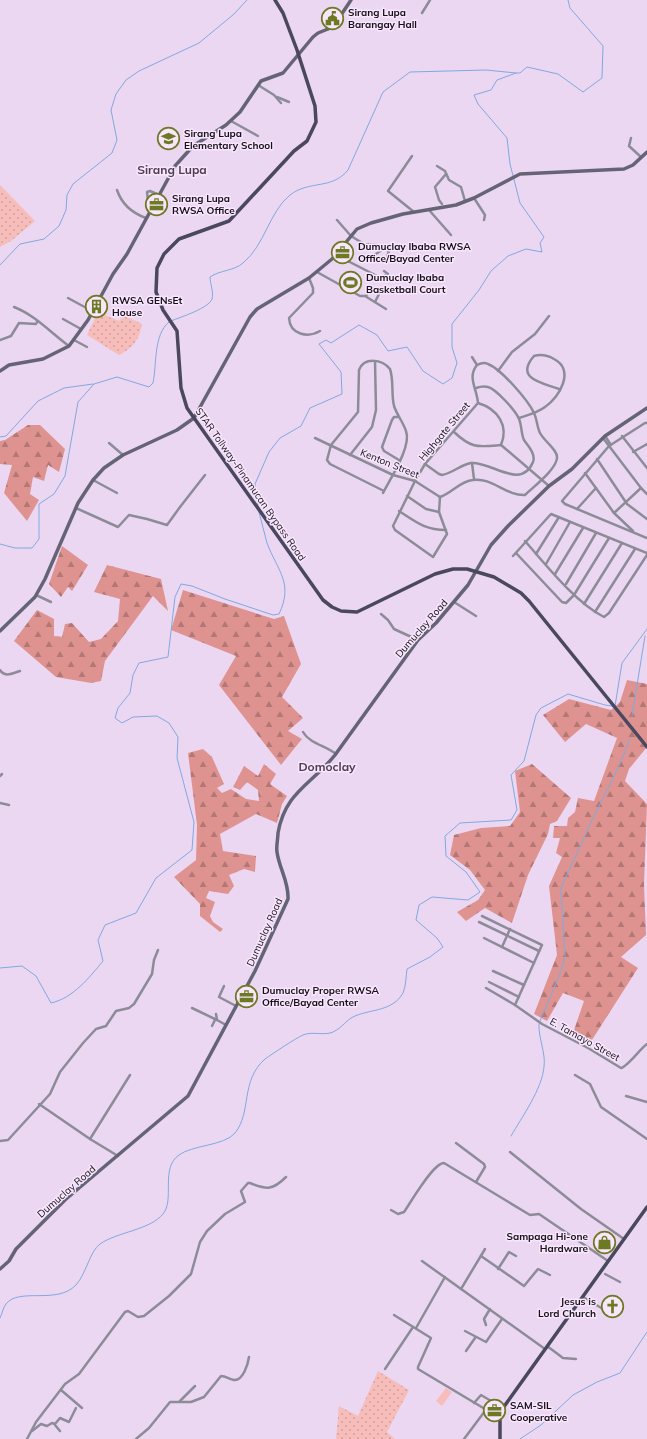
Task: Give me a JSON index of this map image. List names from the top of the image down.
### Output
{
  "streets": {
    "main road": ["STAR Tollway-Pinamucan Bypass Road"],
    "street": [
      "Highgate Street",
      "Kenton Street",
      "Dumuclay Road",
      "E. Tamayo Street"
    ]
  },
  "crossings": [
    ["Highgate Street", "Kenton Street"],
    ["STAR Tollway-Pinamucan Bypass Road", "Dumuclay Road"]
  ],
  "districts": ["Sirang Lupa", "Domoclay"],
  "places": {
    "public building": ["Sirang Lupa Barangay Hall"],
    "school or university": ["Sirang Lupa Elementary School"],
    "office": [
      "Sirang Lupa RWSA Office",
      "Dumuclay Ibaba RWSA Office/Bayad Center",
      "Dumuclay Proper RWSA Office/Bayad Center",
      "SAM-SIL Cooperative"
    ],
    "sports": ["Dumuclay Ibaba Basketball Court"],
    "building": ["RWSA GENsEt House"],
    "shop": ["Sampaga Hi-one Hardware"],
    "church": ["Jesus is Lord Church"]
  }
}
